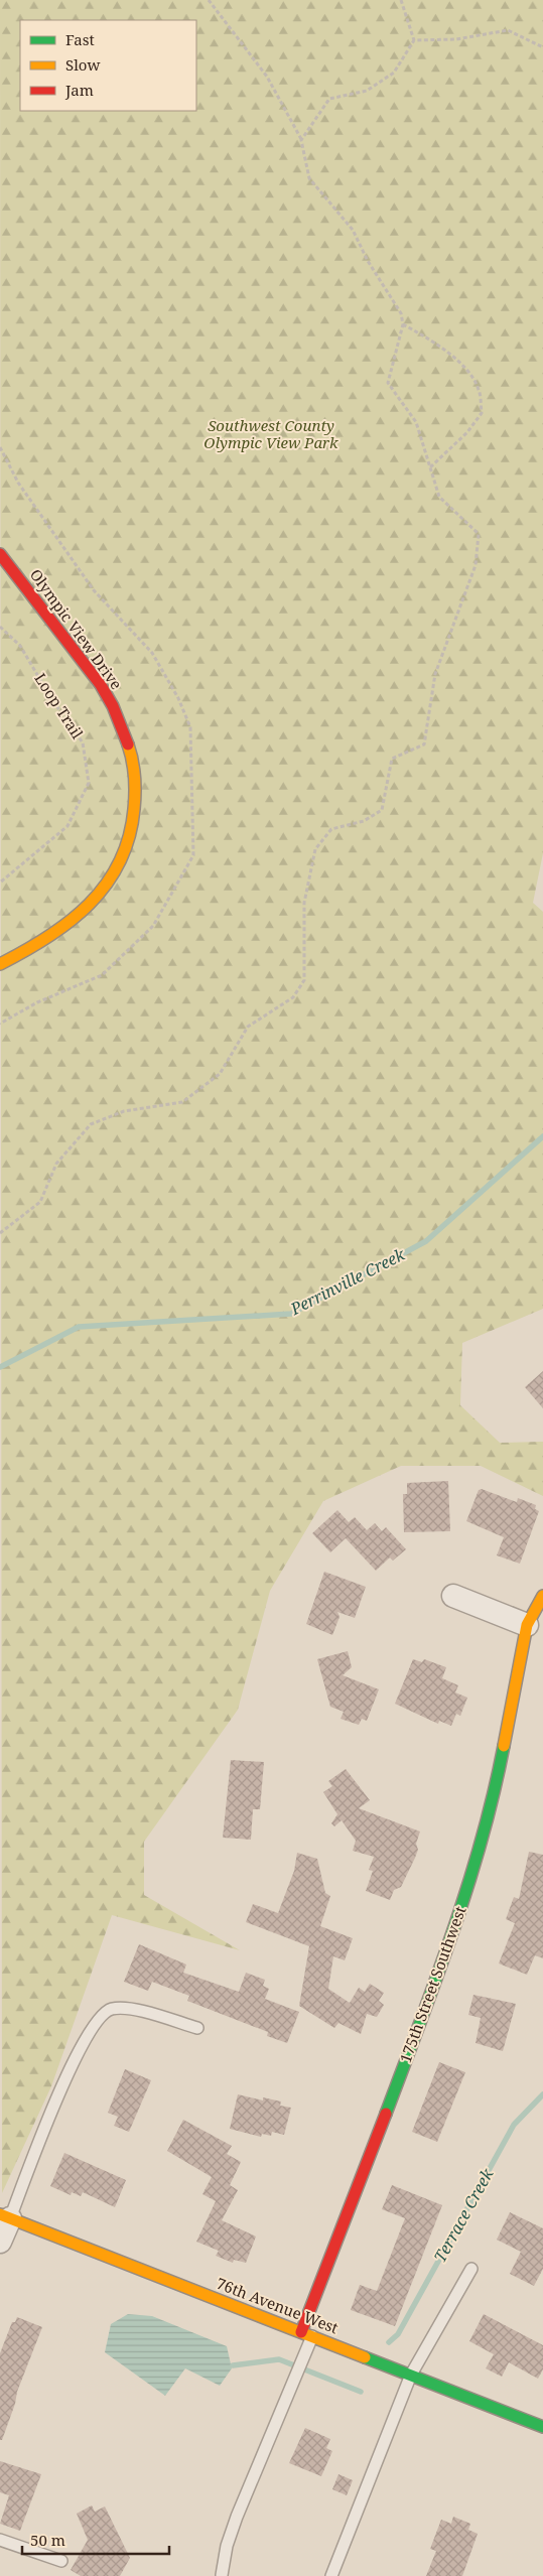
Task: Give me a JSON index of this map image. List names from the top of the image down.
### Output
{
  "streets": {
    "street": ["Olympic View Drive", "175th Street Southwest", "76th Avenue West"],
    "path": ["Loop Trail"]
  },
  "crossings": [
    ["175th Street Southwest", "76th Avenue West"]
  ],
  "water": ["Perrinville Creek", "Terrace Creek"],
  "parks": ["Southwest County Olympic View Park"],
  "legend": ["Fast", "Slow", "Jam"],
  "scale_bar": "50 m"
}
